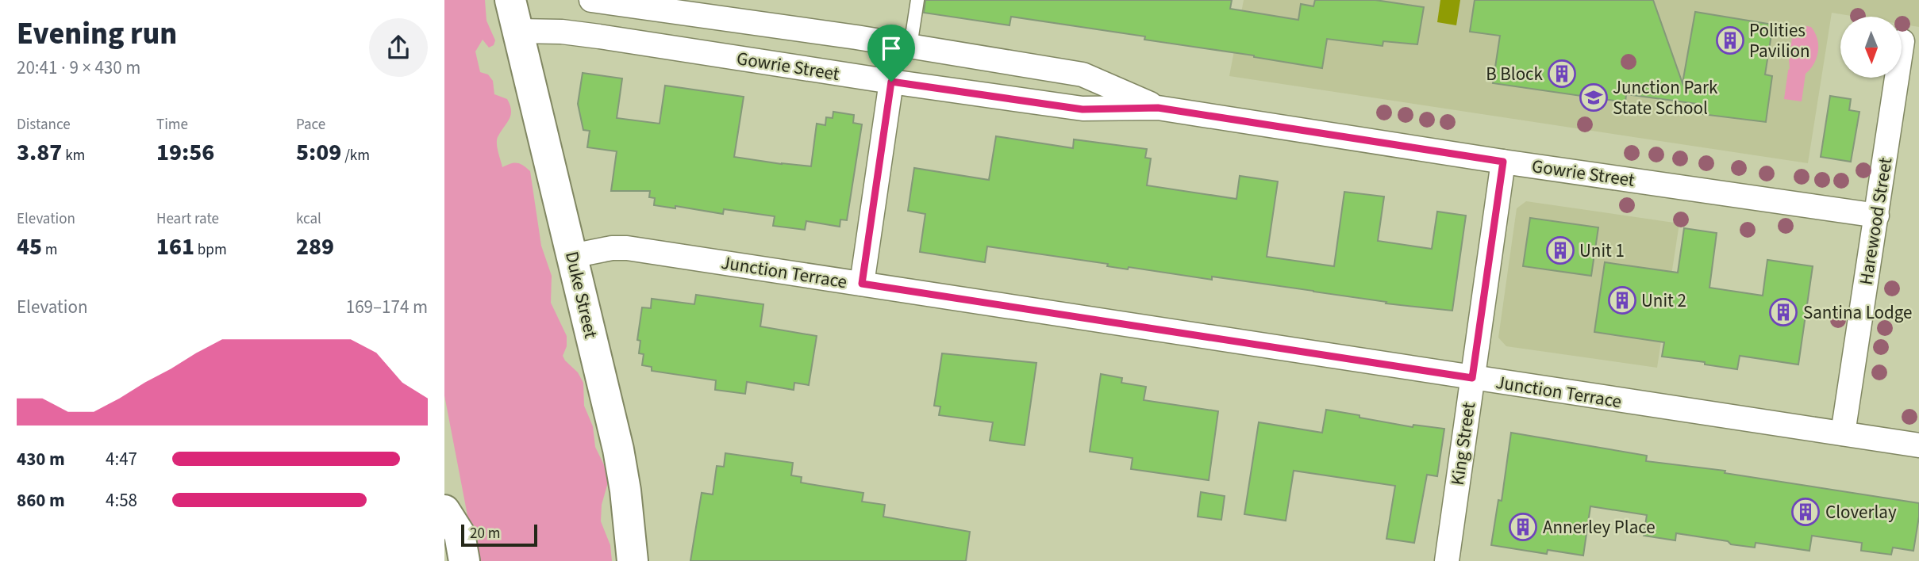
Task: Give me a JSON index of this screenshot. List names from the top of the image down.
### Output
{
  "streets": {
    "main road": ["Duke Street"],
    "street": [
      "Gowrie Street",
      "Harewood Street",
      "Junction Terrace",
      "King Street"
    ]
  },
  "crossings": [
    ["Gowrie Street", "Harewood Street"],
    ["Gowrie Street", "Duke Street"],
    ["Gowrie Street", "King Street"],
    ["Harewood Street", "Junction Terrace"],
    ["Junction Terrace", "Duke Street"],
    ["Junction Terrace", "King Street"]
  ],
  "places": {
    "building": [
      "Polities Pavilion",
      "B Block",
      "Unit 1",
      "Unit 2",
      "Santina Lodge",
      "Cloverlay",
      "Annerley Place"
    ],
    "school or university": ["Junction Park State School"]
  },
  "scale_bar": "20 m",
  "north": "bottom",
  "page": {
    "heading": ["Evening run", "20:41 · 9 × 430 m"],
    "stats": [
      ["Distance", "3.87 km"],
      ["Time", "19:56"],
      ["Pace", "5:09 /km"],
      ["Elevation", "45 m"],
      ["Heart rate", "161 bpm"],
      ["kcal", "289"]
    ],
    "chart": ["Elevation", "169–174 m"],
    "list": [
      {
        "name": "430 m",
        "note": "4:47"
      },
      {
        "name": "860 m",
        "note": "4:58"
      }
    ],
    "scale": "20 m"
  }
}
